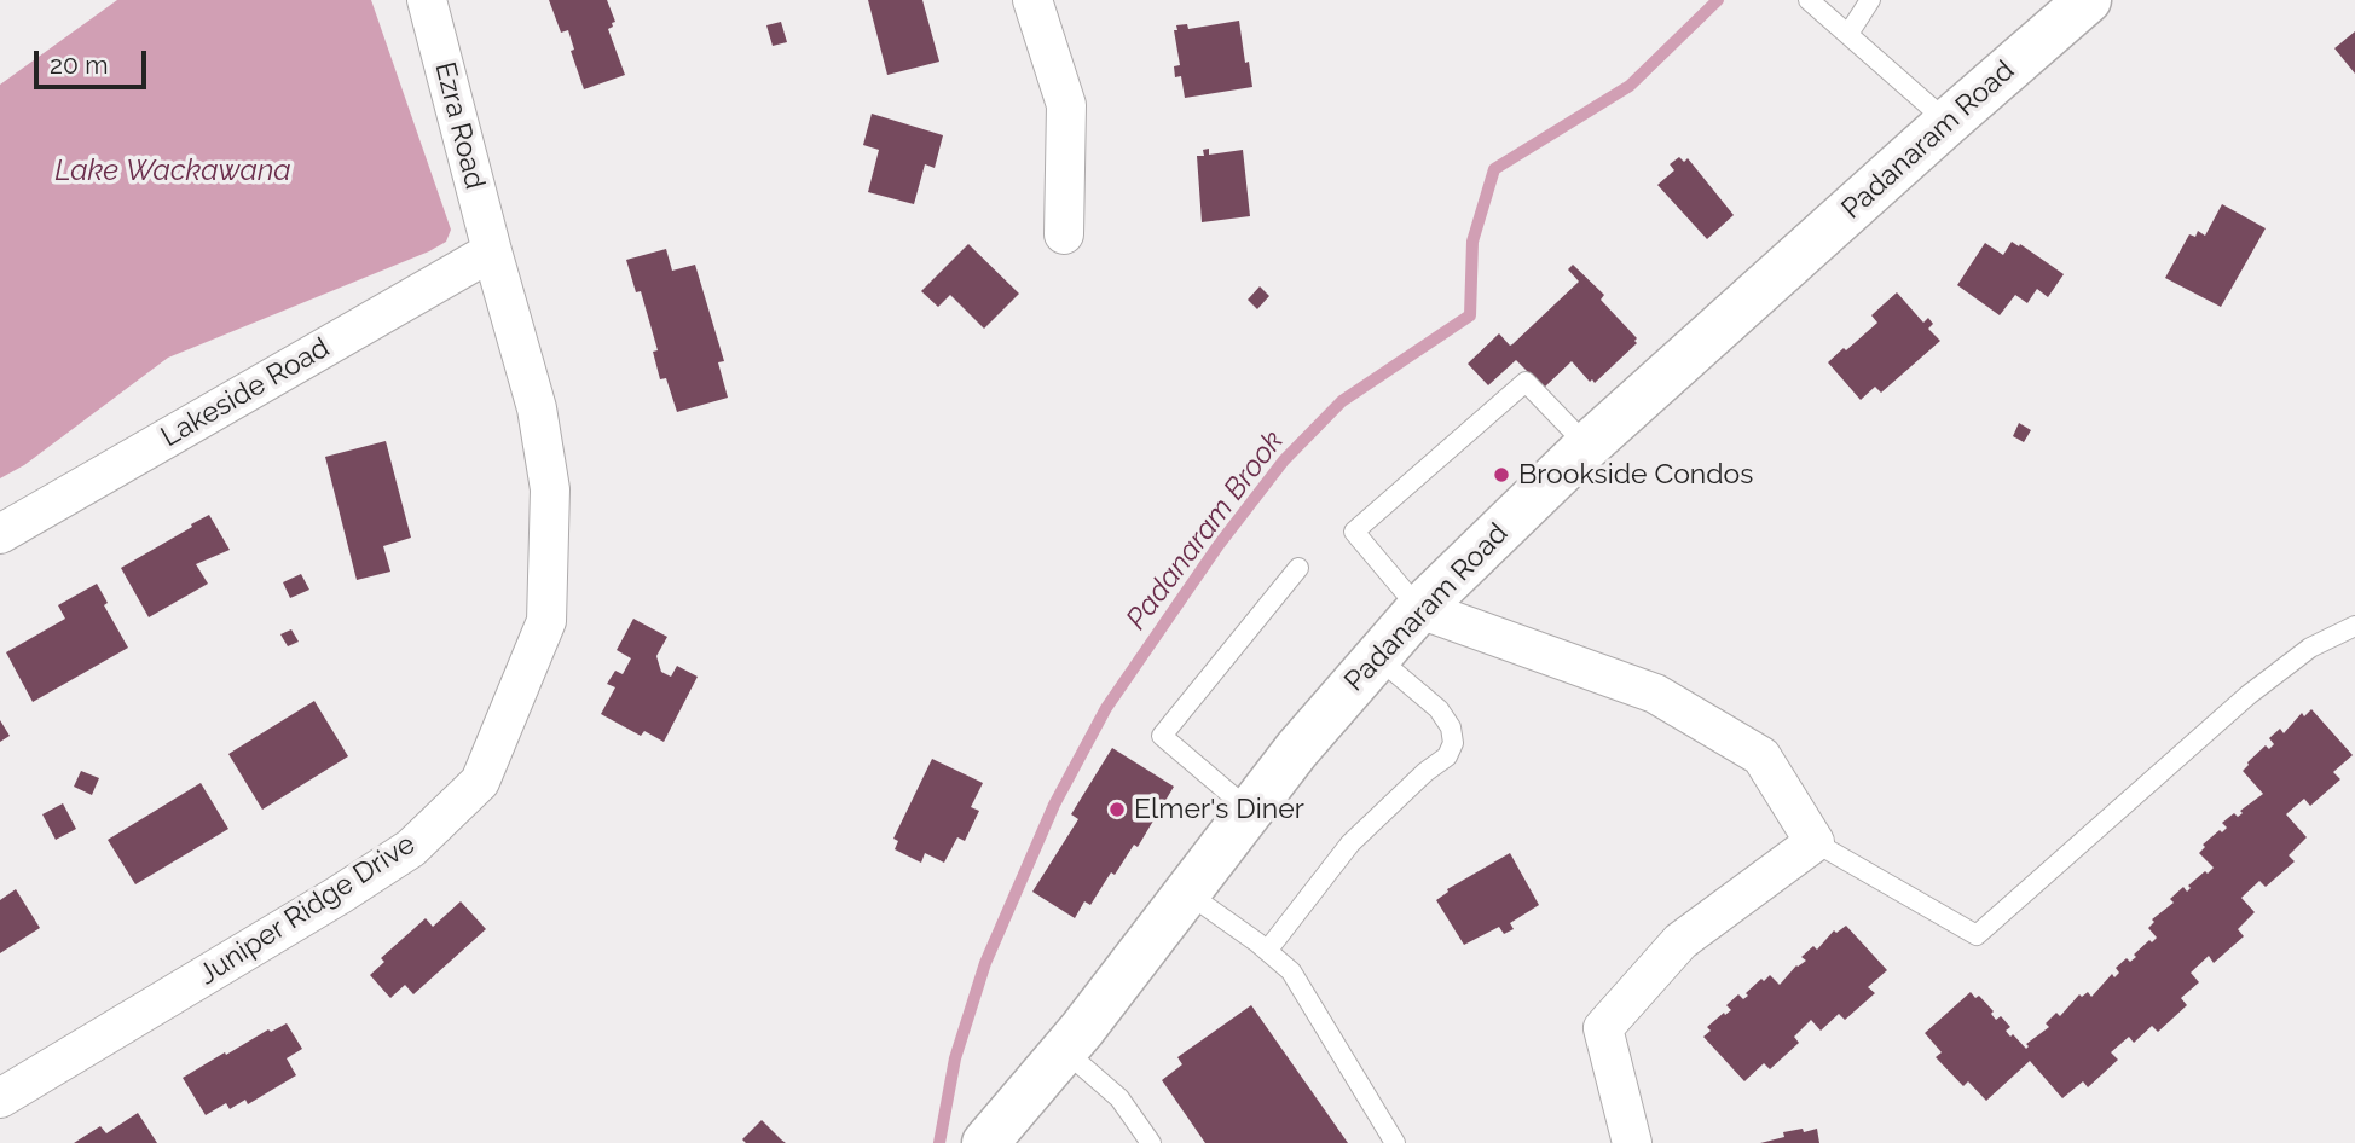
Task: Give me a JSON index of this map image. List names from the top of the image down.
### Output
{
  "streets": {
    "main road": ["Padanaram Road"],
    "street": ["Ezra Road", "Lakeside Road", "Juniper Ridge Drive"]
  },
  "crossings": [
    ["Ezra Road", "Lakeside Road"],
    ["Ezra Road", "Juniper Ridge Drive"],
    ["Lakeside Road", "Juniper Ridge Drive"]
  ],
  "water": ["Lake Wackawana", "Padanaram Brook"],
  "places": ["Brookside Condos", "Elmer's Diner"],
  "scale_bar": "20 m"
}
